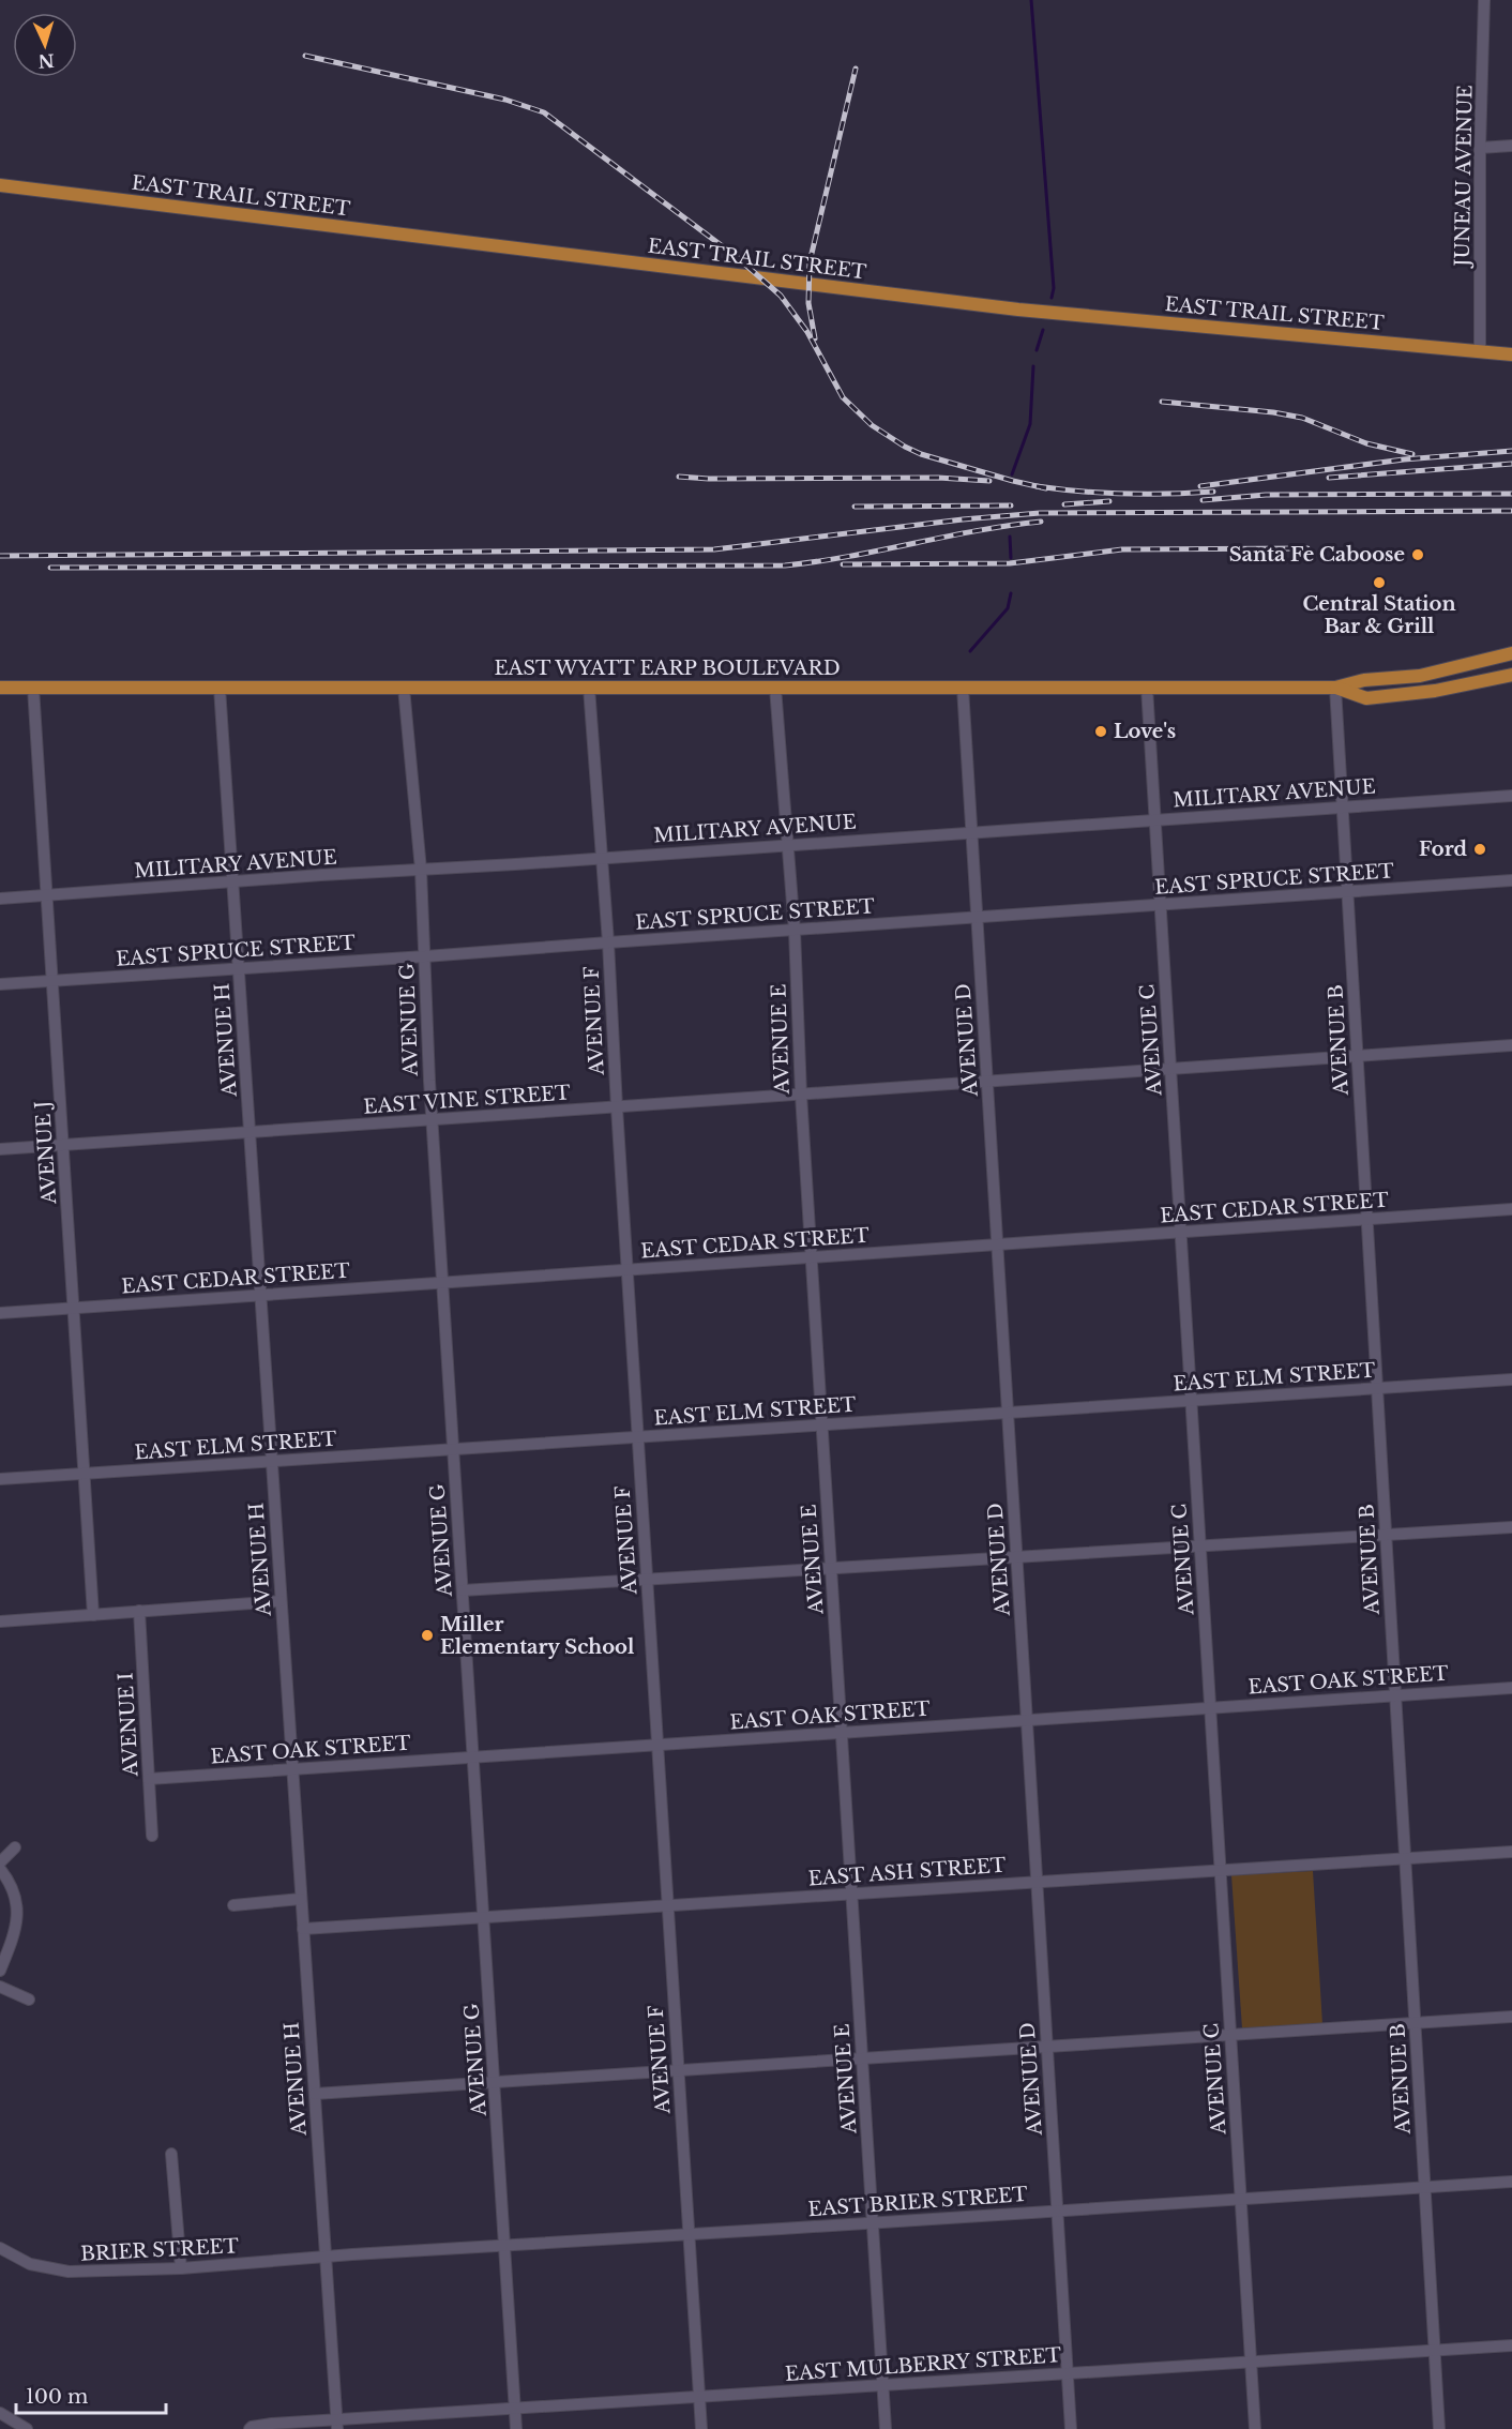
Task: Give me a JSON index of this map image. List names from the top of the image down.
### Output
{
  "streets": {
    "main road": ["EAST TRAIL STREET", "EAST WYATT EARP BOULEVARD"],
    "street": [
      "JUNEAU AVENUE",
      "MILITARY AVENUE",
      "EAST SPRUCE STREET",
      "AVENUE G",
      "AVENUE F",
      "AVENUE E",
      "AVENUE H",
      "AVENUE D",
      "AVENUE C",
      "AVENUE B",
      "EAST VINE STREET",
      "AVENUE J",
      "EAST CEDAR STREET",
      "EAST ELM STREET",
      "EAST OAK STREET",
      "AVENUE I",
      "EAST ASH STREET",
      "EAST BRIER STREET",
      "BRIER STREET",
      "EAST MULBERRY STREET"
    ]
  },
  "crossings": [
    ["JUNEAU AVENUE", "EAST TRAIL STREET"],
    ["EAST WYATT EARP BOULEVARD", "AVENUE G"],
    ["EAST WYATT EARP BOULEVARD", "AVENUE F"],
    ["EAST WYATT EARP BOULEVARD", "AVENUE E"],
    ["EAST WYATT EARP BOULEVARD", "AVENUE H"],
    ["EAST WYATT EARP BOULEVARD", "AVENUE D"],
    ["EAST WYATT EARP BOULEVARD", "AVENUE C"],
    ["EAST WYATT EARP BOULEVARD", "AVENUE B"],
    ["EAST WYATT EARP BOULEVARD", "AVENUE J"],
    ["MILITARY AVENUE", "AVENUE G"],
    ["MILITARY AVENUE", "AVENUE F"],
    ["MILITARY AVENUE", "AVENUE E"],
    ["MILITARY AVENUE", "AVENUE H"],
    ["MILITARY AVENUE", "AVENUE D"],
    ["MILITARY AVENUE", "AVENUE C"],
    ["MILITARY AVENUE", "AVENUE B"],
    ["MILITARY AVENUE", "AVENUE J"],
    ["EAST SPRUCE STREET", "AVENUE G"],
    ["EAST SPRUCE STREET", "AVENUE F"],
    ["EAST SPRUCE STREET", "AVENUE E"],
    ["EAST SPRUCE STREET", "AVENUE H"],
    ["EAST SPRUCE STREET", "AVENUE D"],
    ["EAST SPRUCE STREET", "AVENUE C"],
    ["EAST SPRUCE STREET", "AVENUE B"],
    ["EAST SPRUCE STREET", "AVENUE J"],
    ["AVENUE G", "EAST VINE STREET"],
    ["AVENUE G", "EAST CEDAR STREET"],
    ["AVENUE G", "EAST ELM STREET"],
    ["AVENUE G", "EAST OAK STREET"],
    ["AVENUE G", "EAST ASH STREET"],
    ["AVENUE G", "EAST BRIER STREET"],
    ["AVENUE G", "EAST MULBERRY STREET"],
    ["AVENUE F", "EAST VINE STREET"],
    ["AVENUE F", "EAST CEDAR STREET"],
    ["AVENUE F", "EAST ELM STREET"],
    ["AVENUE F", "EAST OAK STREET"],
    ["AVENUE F", "EAST ASH STREET"],
    ["AVENUE F", "EAST BRIER STREET"],
    ["AVENUE F", "EAST MULBERRY STREET"],
    ["AVENUE E", "EAST VINE STREET"],
    ["AVENUE E", "EAST CEDAR STREET"],
    ["AVENUE E", "EAST ELM STREET"],
    ["AVENUE E", "EAST OAK STREET"],
    ["AVENUE E", "EAST ASH STREET"],
    ["AVENUE E", "EAST BRIER STREET"],
    ["AVENUE E", "EAST MULBERRY STREET"],
    ["AVENUE H", "EAST VINE STREET"],
    ["AVENUE H", "EAST CEDAR STREET"],
    ["AVENUE H", "EAST ELM STREET"],
    ["AVENUE H", "EAST OAK STREET"],
    ["AVENUE H", "EAST ASH STREET"],
    ["AVENUE H", "EAST BRIER STREET"],
    ["AVENUE H", "BRIER STREET"],
    ["AVENUE H", "EAST MULBERRY STREET"],
    ["AVENUE D", "EAST VINE STREET"],
    ["AVENUE D", "EAST CEDAR STREET"],
    ["AVENUE D", "EAST ELM STREET"],
    ["AVENUE D", "EAST OAK STREET"],
    ["AVENUE D", "EAST ASH STREET"],
    ["AVENUE D", "EAST BRIER STREET"],
    ["AVENUE D", "EAST MULBERRY STREET"],
    ["AVENUE C", "EAST VINE STREET"],
    ["AVENUE C", "EAST CEDAR STREET"],
    ["AVENUE C", "EAST ELM STREET"],
    ["AVENUE C", "EAST OAK STREET"],
    ["AVENUE C", "EAST ASH STREET"],
    ["AVENUE C", "EAST BRIER STREET"],
    ["AVENUE C", "EAST MULBERRY STREET"],
    ["AVENUE B", "EAST VINE STREET"],
    ["AVENUE B", "EAST CEDAR STREET"],
    ["AVENUE B", "EAST ELM STREET"],
    ["AVENUE B", "EAST OAK STREET"],
    ["AVENUE B", "EAST ASH STREET"],
    ["AVENUE B", "EAST BRIER STREET"],
    ["AVENUE B", "EAST MULBERRY STREET"],
    ["EAST VINE STREET", "AVENUE J"],
    ["AVENUE J", "EAST CEDAR STREET"],
    ["AVENUE J", "EAST ELM STREET"],
    ["EAST OAK STREET", "AVENUE I"],
    ["EAST BRIER STREET", "BRIER STREET"]
  ],
  "places": [
    "Santa Fe Caboose",
    "Central Station Bar & Grill",
    "Love's",
    "Ford",
    "Miller Elementary School"
  ],
  "scale_bar": "100 m",
  "north": "bottom"
}
